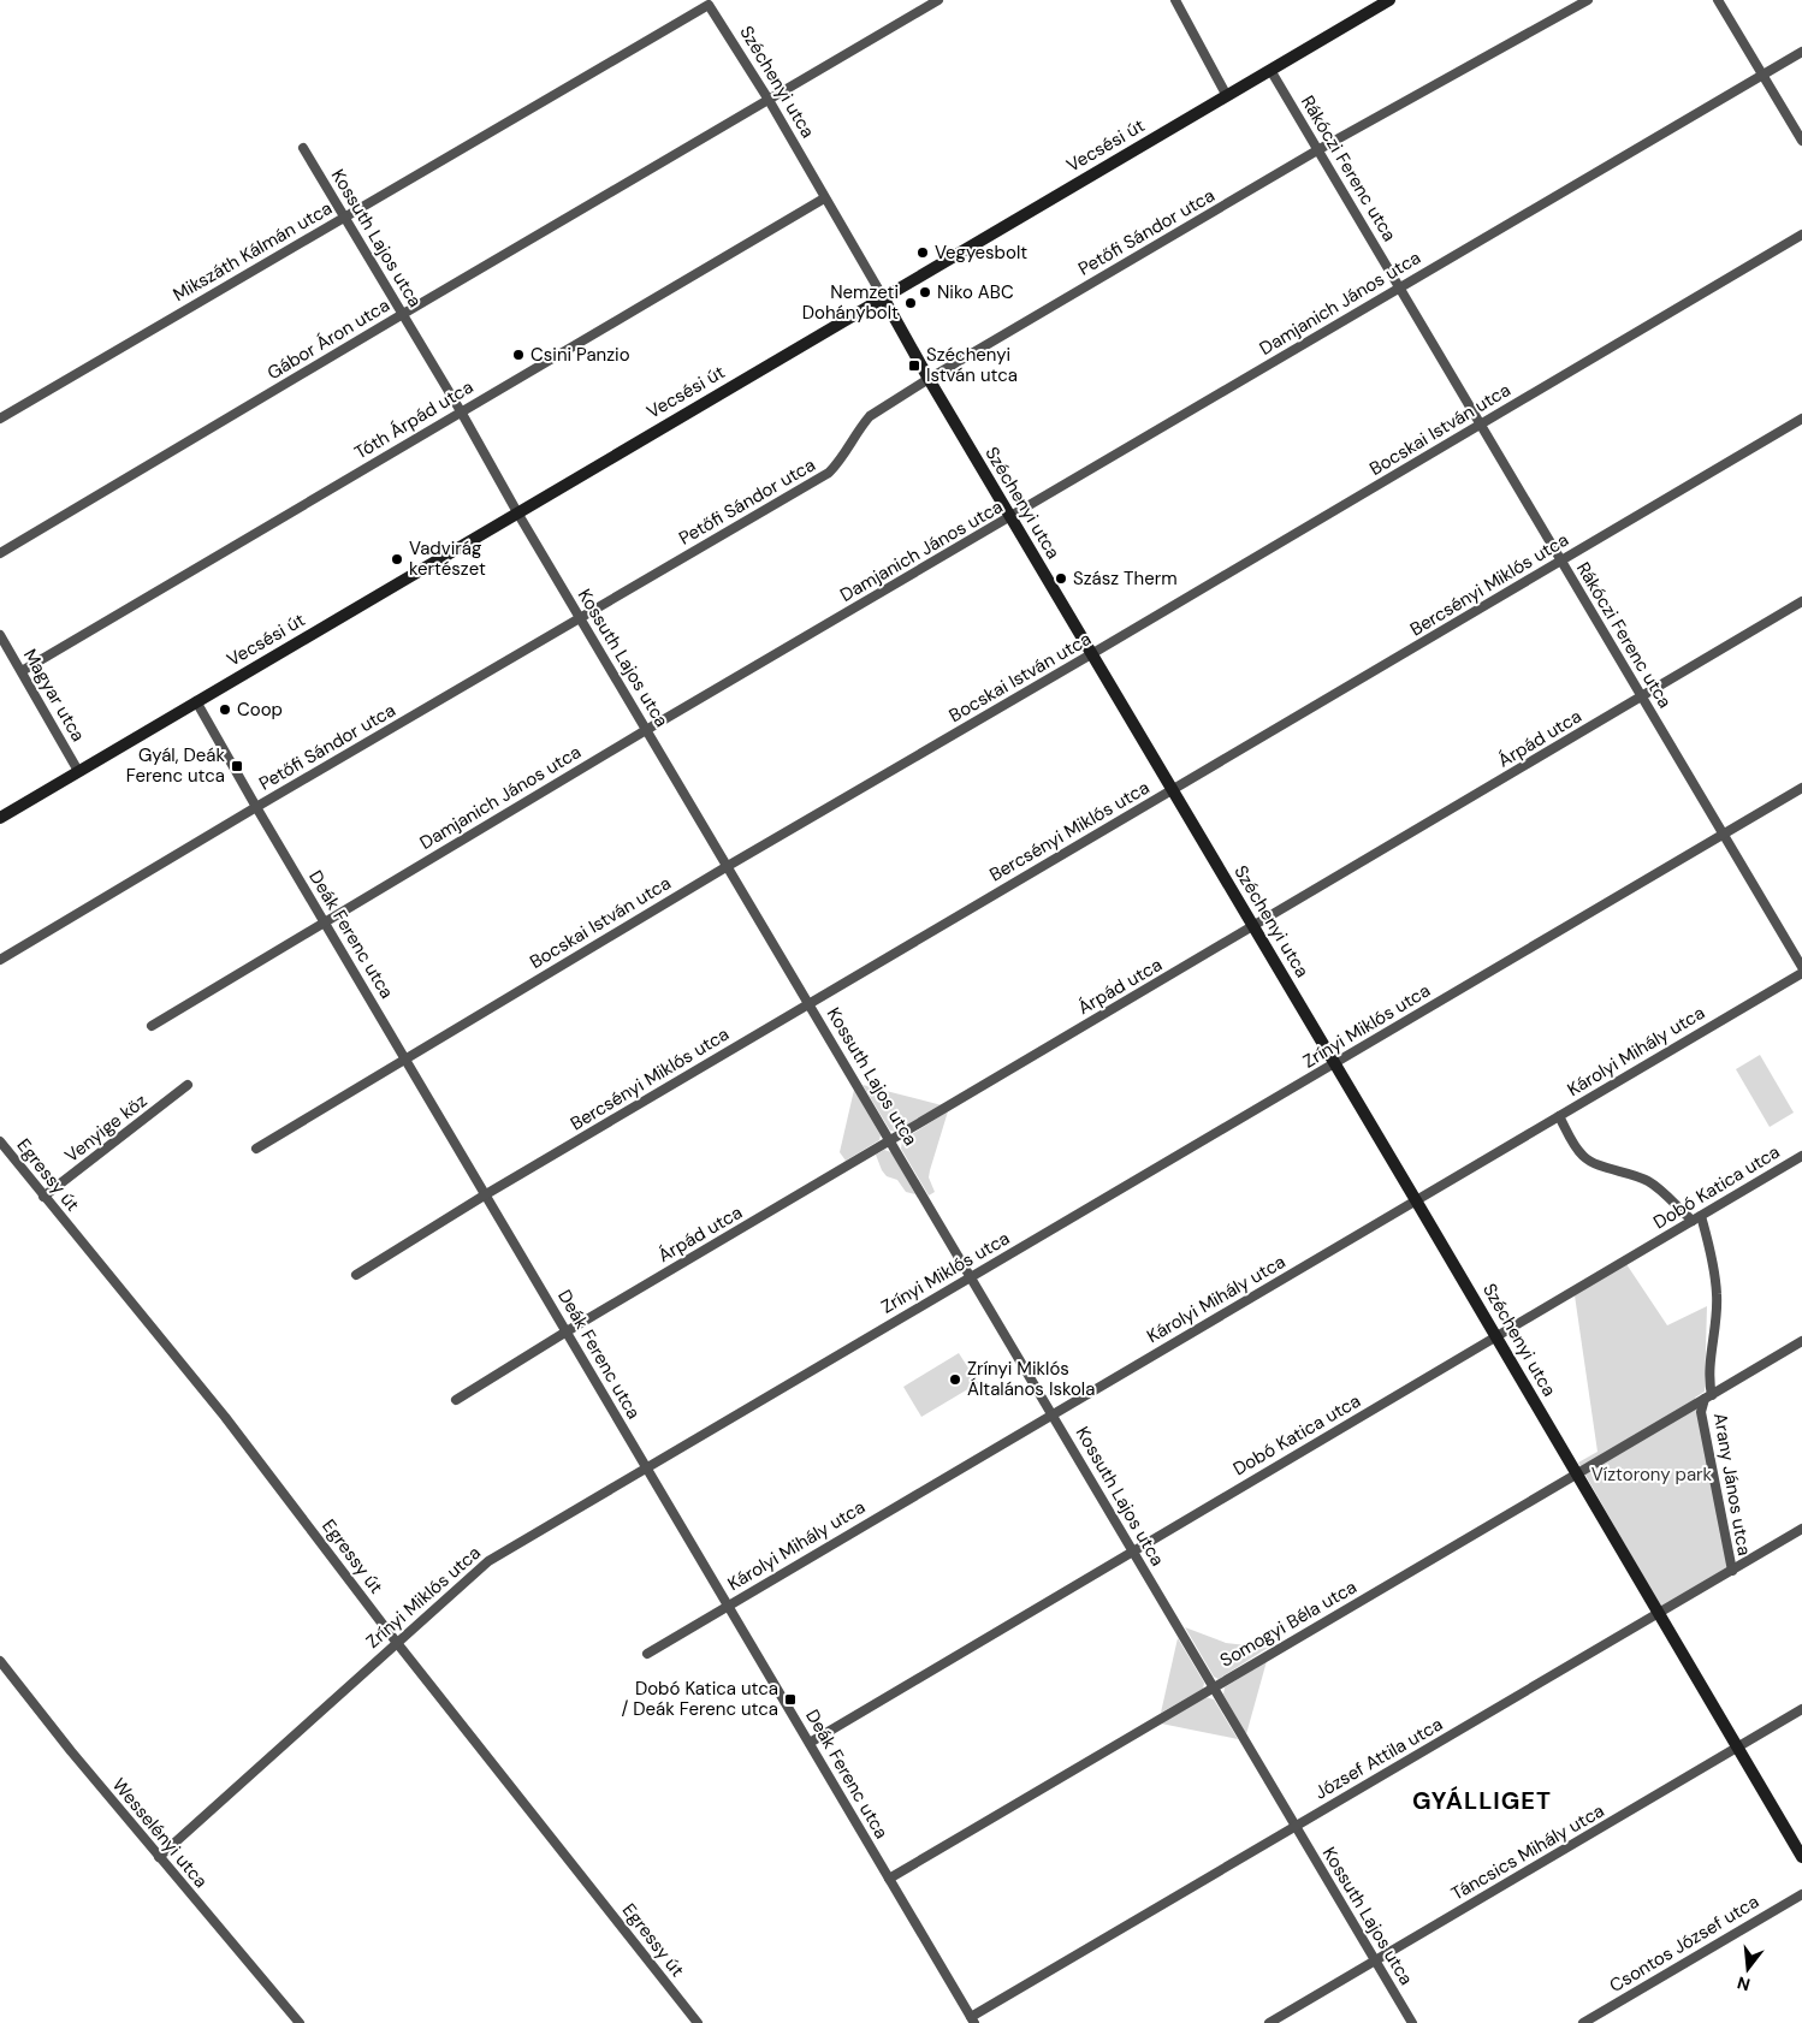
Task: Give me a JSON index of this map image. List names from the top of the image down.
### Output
{
  "streets": {
    "street": [
      "Széchenyi utca",
      "Vecsési út",
      "Rákóczi Ferenc utca",
      "Petőfi Sándor utca",
      "Kossuth Lajos utca",
      "Mikszáth Kálmán utca",
      "Damjanich János utca",
      "Gábor Áron utca",
      "Tóth Árpád utca",
      "Bocskai István utca",
      "Bercsényi Miklós utca",
      "Magyar utca",
      "Árpád utca",
      "Deák Ferenc utca",
      "Zrínyi Miklós utca",
      "Károlyi Mihály utca",
      "Venyige köz",
      "Egressy út",
      "Dobó Katica utca",
      "Arany János utca",
      "Somogyi Béla utca",
      "József Attila utca",
      "Wesselényi utca",
      "Táncsics Mihály utca",
      "Csontos József utca"
    ]
  },
  "crossings": [
    ["Széchenyi utca", "Vecsési út"],
    ["Széchenyi utca", "Petőfi Sándor utca"],
    ["Széchenyi utca", "Mikszáth Kálmán utca"],
    ["Széchenyi utca", "Damjanich János utca"],
    ["Széchenyi utca", "Gábor Áron utca"],
    ["Széchenyi utca", "Tóth Árpád utca"],
    ["Széchenyi utca", "Bocskai István utca"],
    ["Széchenyi utca", "Bercsényi Miklós utca"],
    ["Széchenyi utca", "Árpád utca"],
    ["Széchenyi utca", "Zrínyi Miklós utca"],
    ["Széchenyi utca", "Károlyi Mihály utca"],
    ["Széchenyi utca", "Dobó Katica utca"],
    ["Széchenyi utca", "Somogyi Béla utca"],
    ["Széchenyi utca", "József Attila utca"],
    ["Széchenyi utca", "Táncsics Mihály utca"],
    ["Vecsési út", "Rákóczi Ferenc utca"],
    ["Vecsési út", "Kossuth Lajos utca"],
    ["Vecsési út", "Magyar utca"],
    ["Vecsési út", "Deák Ferenc utca"],
    ["Rákóczi Ferenc utca", "Petőfi Sándor utca"],
    ["Rákóczi Ferenc utca", "Damjanich János utca"],
    ["Rákóczi Ferenc utca", "Bocskai István utca"],
    ["Rákóczi Ferenc utca", "Bercsényi Miklós utca"],
    ["Rákóczi Ferenc utca", "Árpád utca"],
    ["Rákóczi Ferenc utca", "Zrínyi Miklós utca"],
    ["Petőfi Sándor utca", "Kossuth Lajos utca"],
    ["Petőfi Sándor utca", "Deák Ferenc utca"],
    ["Kossuth Lajos utca", "Mikszáth Kálmán utca"],
    ["Kossuth Lajos utca", "Damjanich János utca"],
    ["Kossuth Lajos utca", "Gábor Áron utca"],
    ["Kossuth Lajos utca", "Tóth Árpád utca"],
    ["Kossuth Lajos utca", "Bocskai István utca"],
    ["Kossuth Lajos utca", "Bercsényi Miklós utca"],
    ["Kossuth Lajos utca", "Árpád utca"],
    ["Kossuth Lajos utca", "Zrínyi Miklós utca"],
    ["Kossuth Lajos utca", "Károlyi Mihály utca"],
    ["Kossuth Lajos utca", "Dobó Katica utca"],
    ["Kossuth Lajos utca", "Somogyi Béla utca"],
    ["Kossuth Lajos utca", "József Attila utca"],
    ["Kossuth Lajos utca", "Táncsics Mihály utca"],
    ["Damjanich János utca", "Deák Ferenc utca"],
    ["Tóth Árpád utca", "Magyar utca"],
    ["Bocskai István utca", "Deák Ferenc utca"],
    ["Bercsényi Miklós utca", "Deák Ferenc utca"],
    ["Árpád utca", "Deák Ferenc utca"],
    ["Deák Ferenc utca", "Zrínyi Miklós utca"],
    ["Deák Ferenc utca", "Károlyi Mihály utca"],
    ["Deák Ferenc utca", "Dobó Katica utca"],
    ["Deák Ferenc utca", "Somogyi Béla utca"],
    ["Deák Ferenc utca", "József Attila utca"],
    ["Zrínyi Miklós utca", "Egressy út"],
    ["Zrínyi Miklós utca", "Wesselényi utca"],
    ["Károlyi Mihály utca", "Arany János utca"],
    ["Venyige köz", "Egressy út"],
    ["Dobó Katica utca", "Arany János utca"],
    ["Arany János utca", "Somogyi Béla utca"],
    ["Arany János utca", "József Attila utca"]
  ],
  "districts": ["GYÁLLIGET"],
  "parks": ["Víztorony park"],
  "places": {
    "other": [
      "Vegyesbolt",
      "Niko ABC",
      "Nemzeti Dohánybolt",
      "Csini Panzio",
      "Vadvirág kertészet",
      "Szász Therm",
      "Coop",
      "Zrínyi Miklós Általános Iskola"
    ],
    "transit": ["Széchenyi István utca", "Gyál, Deák Ferenc utca", "Dobó Katica utca / Deák Ferenc utca"]
  },
  "north": "bottom"
}
